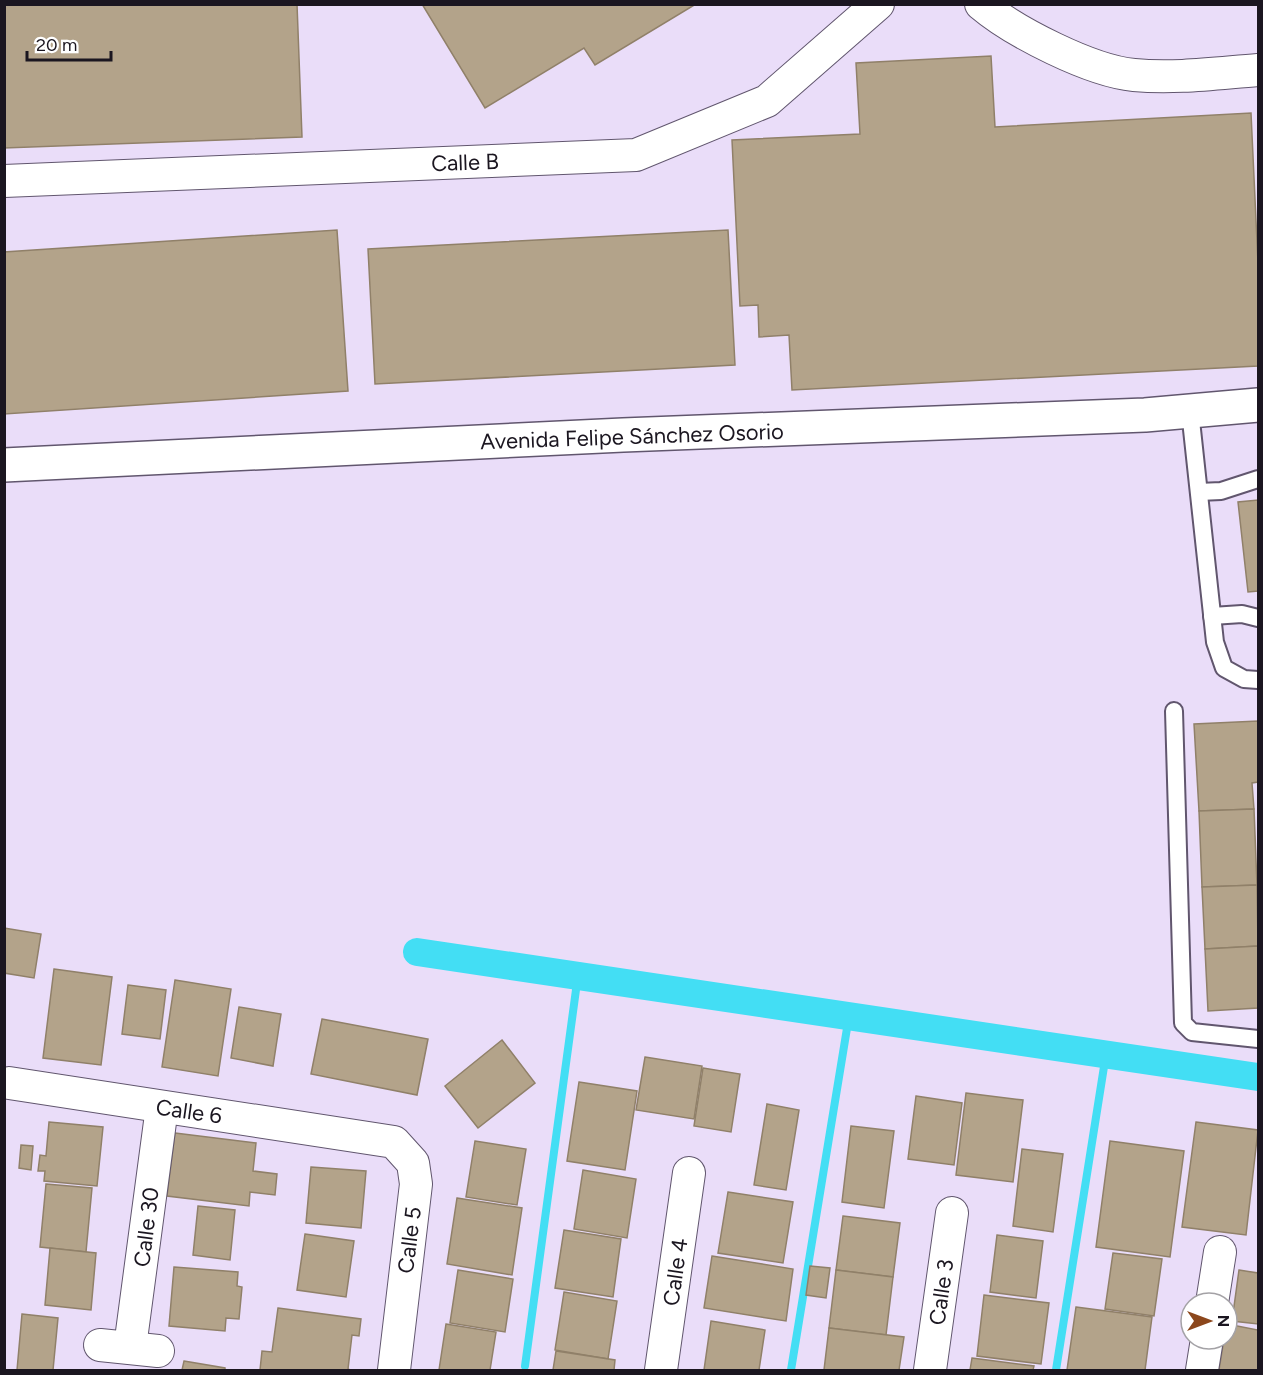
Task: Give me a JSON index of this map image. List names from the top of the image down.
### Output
{
  "streets": {
    "street": [
      "Calle B",
      "Avenida Felipe Sánchez Osorio",
      "Calle 6",
      "Calle 30",
      "Calle 5",
      "Calle 4",
      "Calle 3"
    ]
  },
  "crossings": [
    ["Calle 6", "Calle 30"],
    ["Calle 6", "Calle 5"]
  ],
  "scale_bar": "20 m",
  "north": "right"
}
